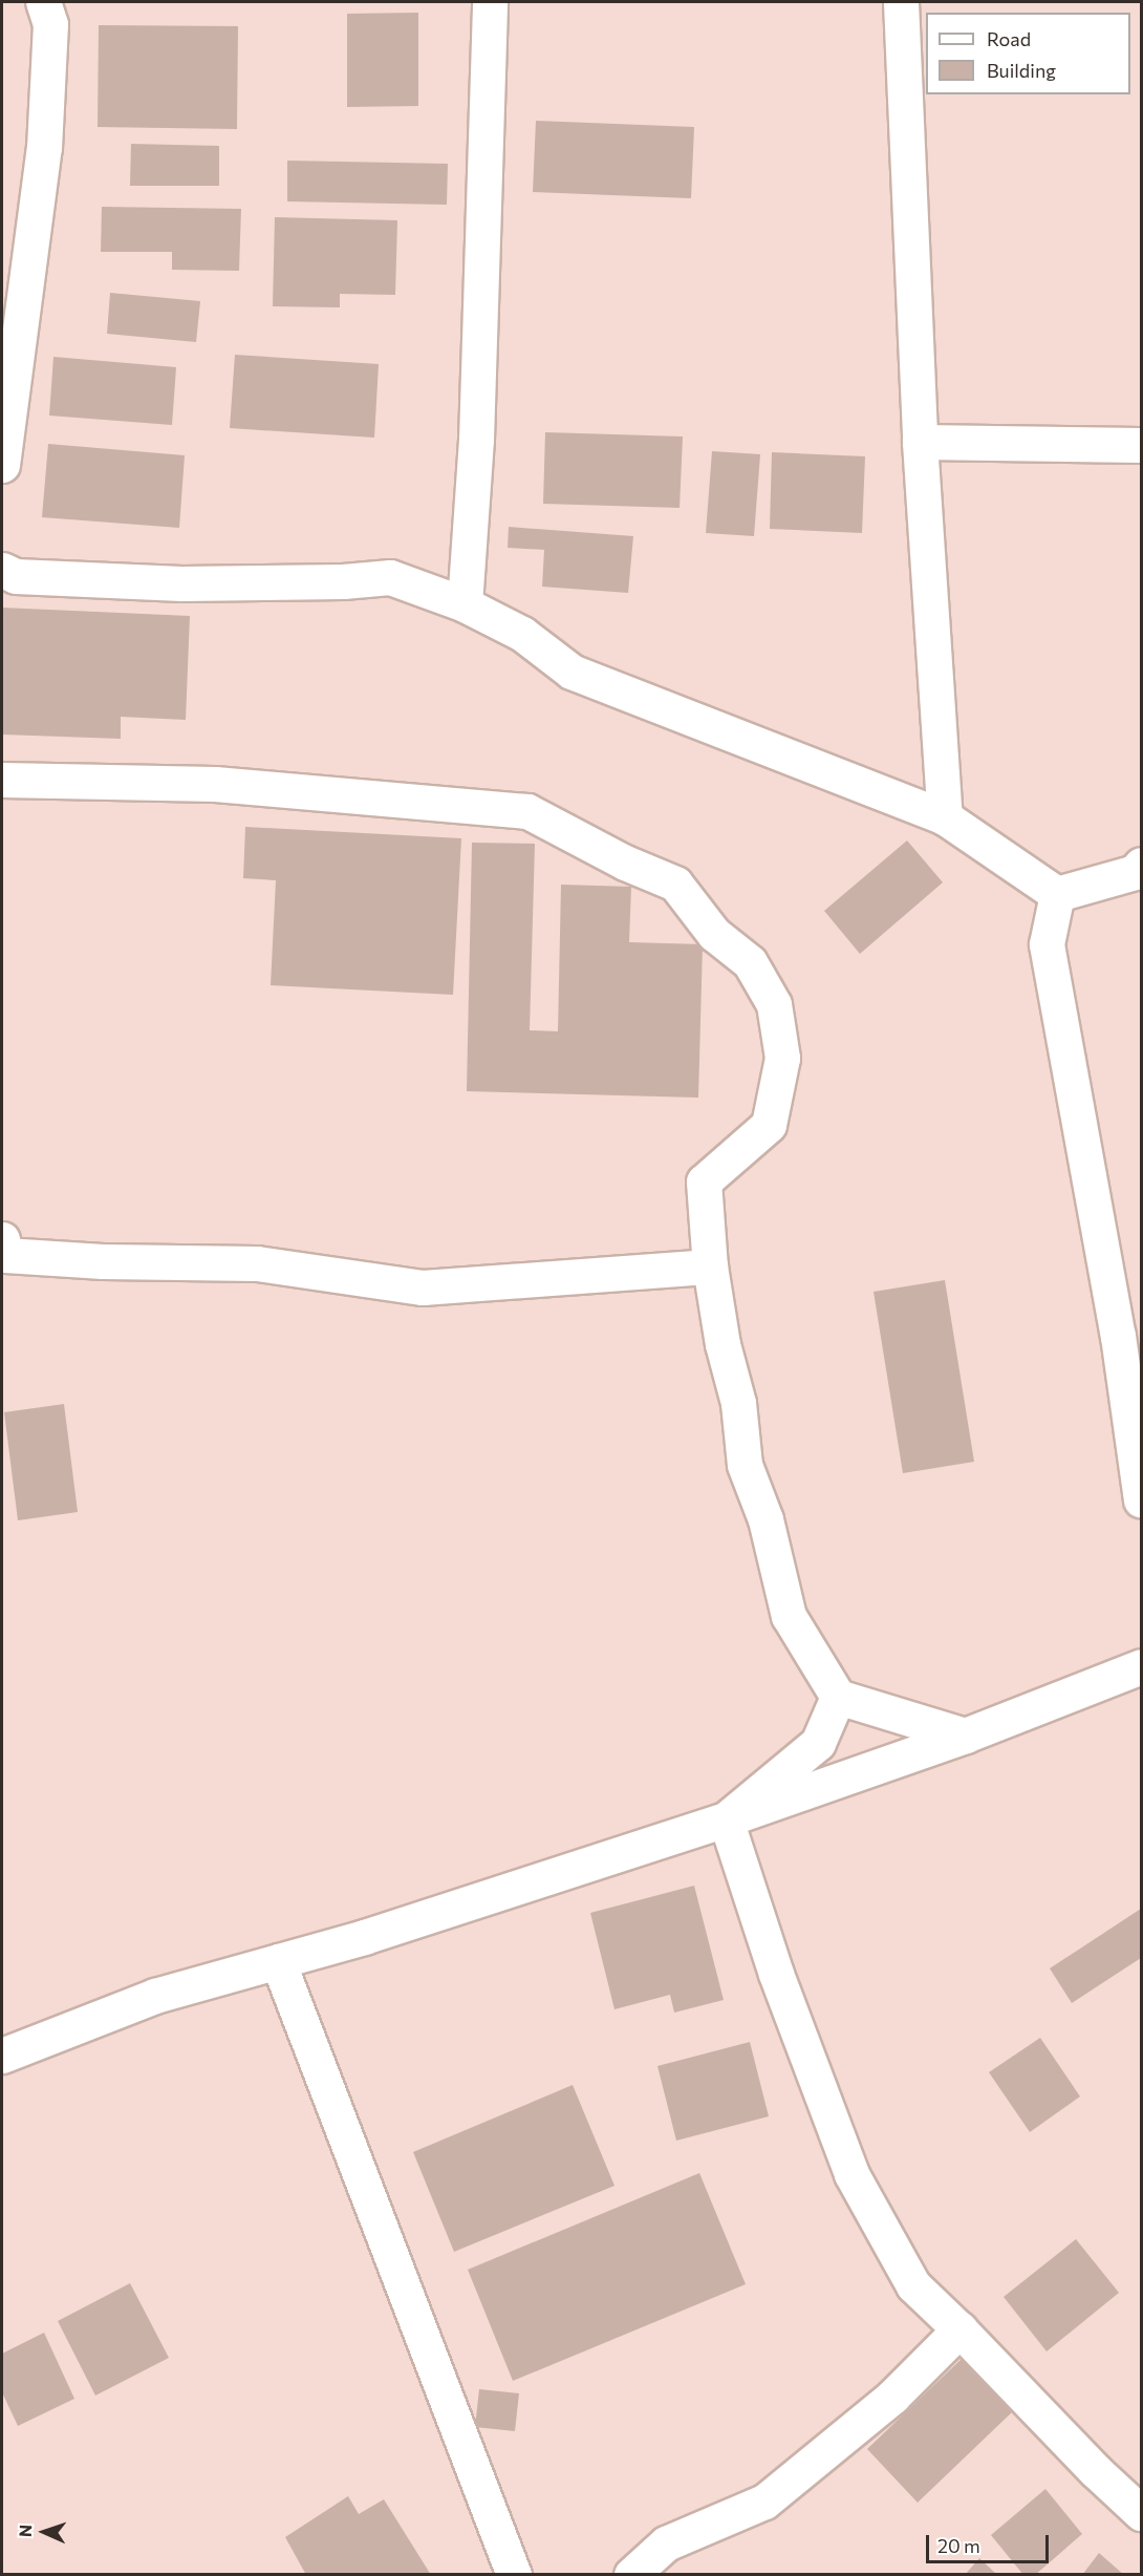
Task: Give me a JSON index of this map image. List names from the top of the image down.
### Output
{
  "legend": ["Road", "Building"],
  "scale_bar": "20 m",
  "north": "left"
}
